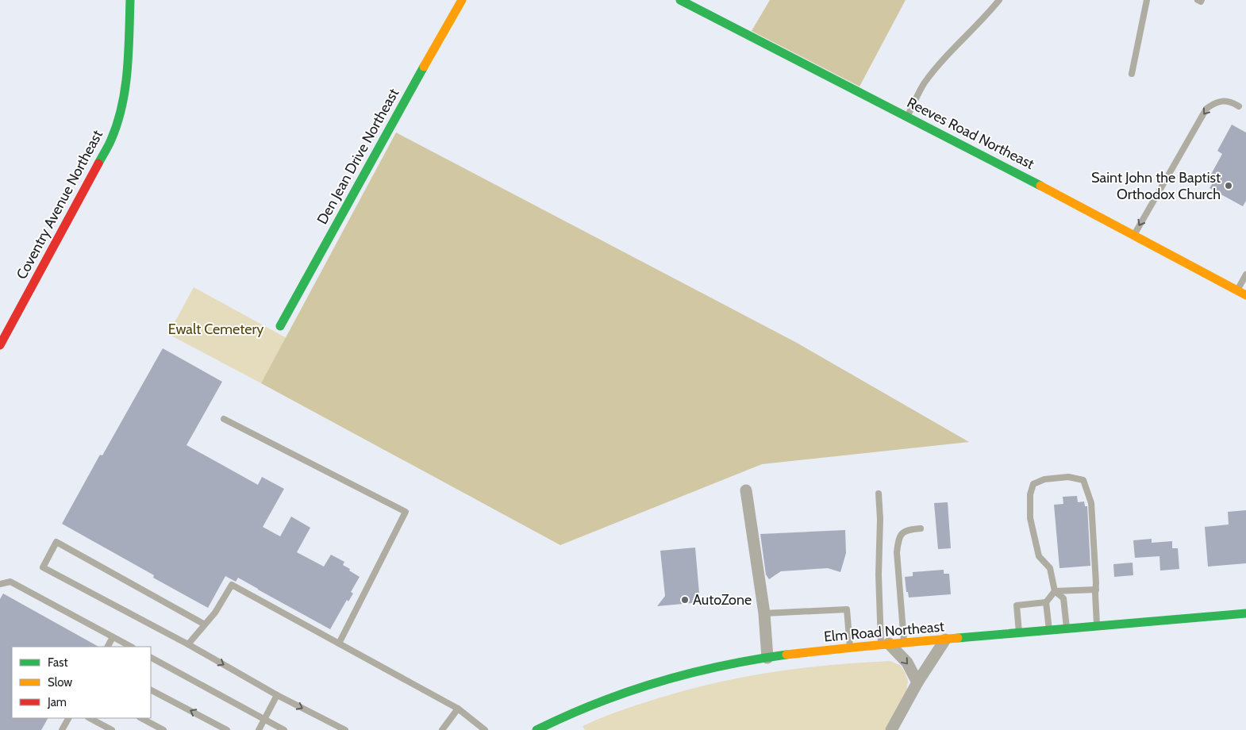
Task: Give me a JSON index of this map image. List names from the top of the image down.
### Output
{
  "streets": {
    "street": [
      "Reeves Road Northeast",
      "Den Jean Drive Northeast",
      "Coventry Avenue Northeast",
      "Elm Road Northeast"
    ]
  },
  "parks": ["Ewalt Cemetery"],
  "places": ["Saint John the Baptist Orthodox Church", "AutoZone"],
  "legend": ["Fast", "Slow", "Jam"]
}
